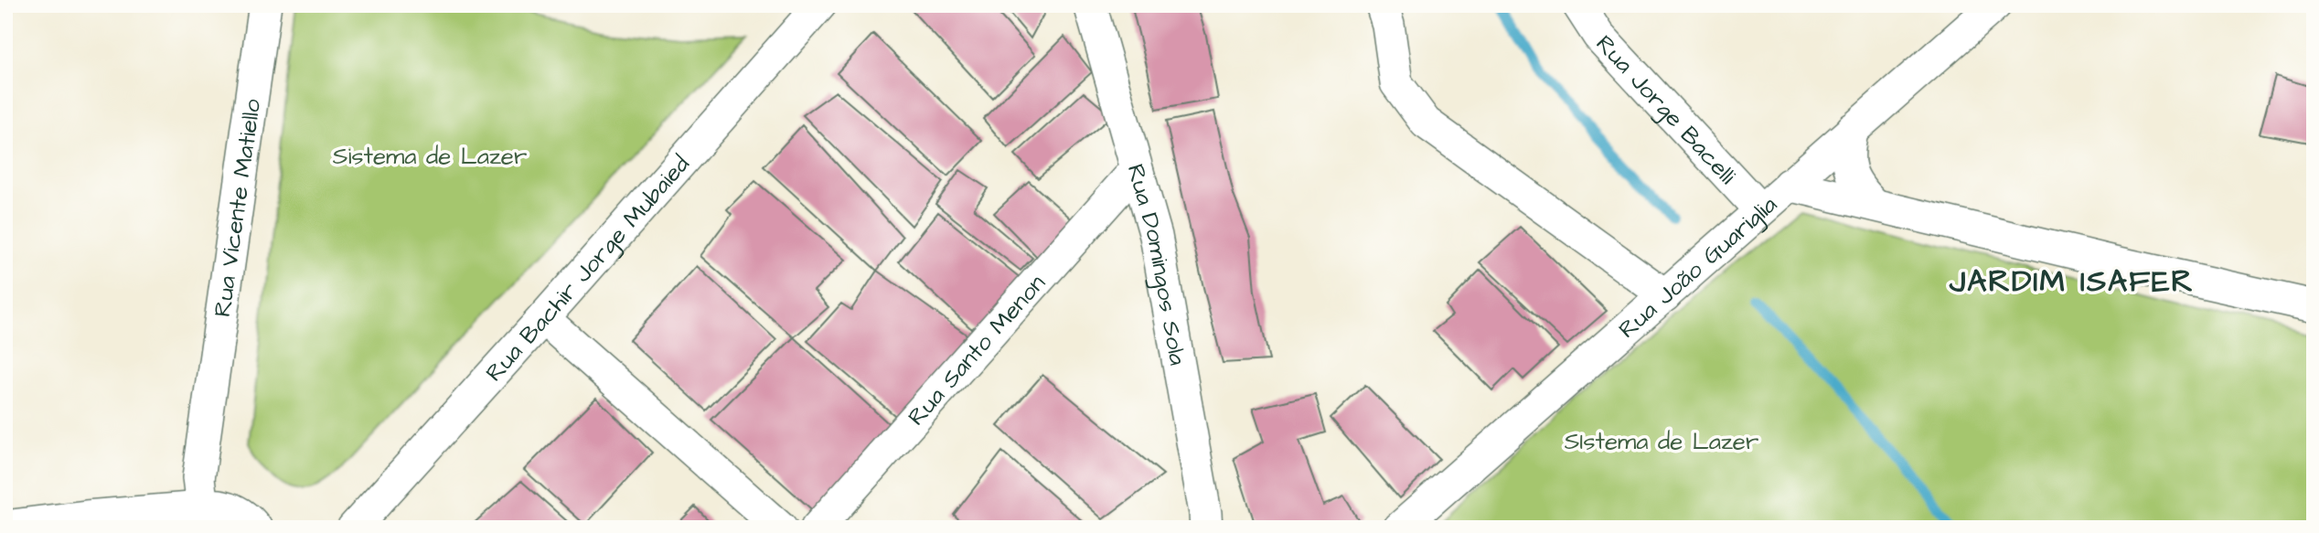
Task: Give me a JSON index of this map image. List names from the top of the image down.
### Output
{
  "streets": {
    "street": [
      "Rua Jorge Bacelli",
      "Rua Vicente Matiello",
      "Rua Domingos Sola",
      "Rua João Guariglia",
      "Rua Bachir Jorge Mubaied",
      "Rua Santo Menon"
    ]
  },
  "crossings": [
    ["Rua Jorge Bacelli", "Rua João Guariglia"],
    ["Rua Domingos Sola", "Rua Santo Menon"]
  ],
  "districts": ["JARDIM ISAFER"],
  "parks": ["Sistema de Lazer", "SIstema de Lazer"]
}
